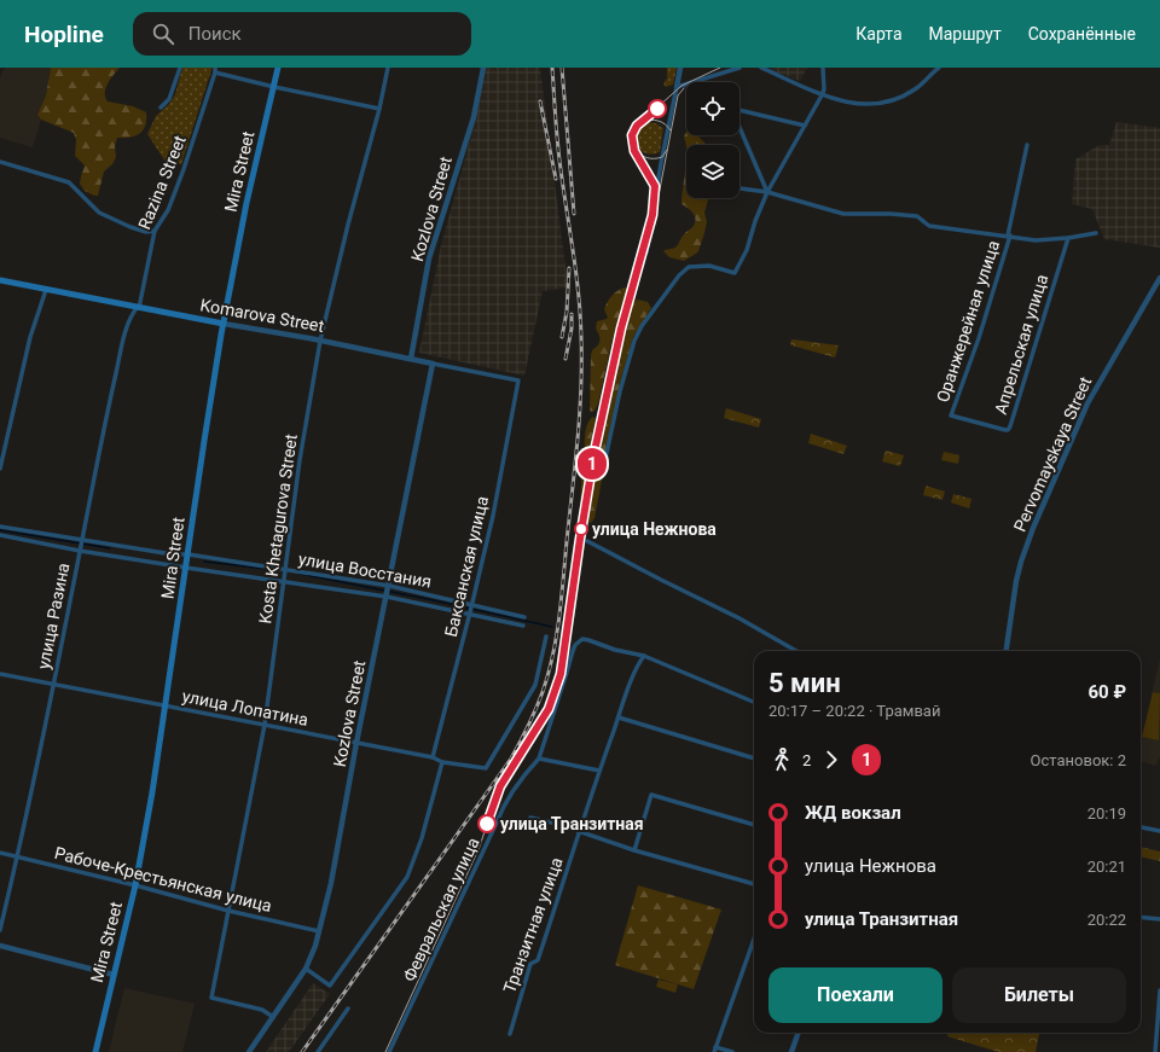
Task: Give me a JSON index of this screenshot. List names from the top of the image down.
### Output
{
  "streets": {
    "main road": ["Mira Street", "Komarova Street"],
    "street": [
      "Razina Street",
      "Kozlova Street",
      "Оранжерейная улица",
      "Апрельская улица",
      "Pervomayskaya Street",
      "Kosta Khetagurova Street",
      "Баксанская улица",
      "улица Восстания",
      "улица Разина",
      "улица Лопатина",
      "Рабоче-Крестьянская улица",
      "Февральская улица",
      "Транзитная улица"
    ]
  },
  "crossings": [
    ["Mira Street", "Komarova Street"],
    ["Mira Street", "улица Восстания"],
    ["Mira Street", "улица Лопатина"],
    ["Mira Street", "Рабоче-Крестьянская улица"],
    ["Razina Street", "Komarova Street"],
    ["Razina Street", "улица Разина"],
    ["Kozlova Street", "Komarova Street"],
    ["Kozlova Street", "Kosta Khetagurova Street"],
    ["Kozlova Street", "улица Восстания"],
    ["Kozlova Street", "улица Лопатина"],
    ["Kozlova Street", "Рабоче-Крестьянская улица"],
    ["Komarova Street", "Kosta Khetagurova Street"],
    ["Komarova Street", "Баксанская улица"],
    ["Komarova Street", "улица Разина"],
    ["Оранжерейная улица", "Апрельская улица"],
    ["Kosta Khetagurova Street", "улица Восстания"],
    ["Kosta Khetagurova Street", "улица Лопатина"],
    ["Kosta Khetagurova Street", "Рабоче-Крестьянская улица"],
    ["Баксанская улица", "улица Восстания"],
    ["Баксанская улица", "улица Лопатина"],
    ["улица Восстания", "улица Разина"],
    ["улица Разина", "улица Лопатина"],
    ["улица Разина", "Рабоче-Крестьянская улица"],
    ["Февральская улица", "Транзитная улица"]
  ],
  "places": ["улица Нежнова", "улица Транзитная"],
  "lines": ["tram line 1"],
  "page": {
    "header": "Hopline",
    "search": "Поиск",
    "nav": ["Карта", "Маршрут", "Сохранённые"],
    "on_map": "1",
    "heading": ["5 мин", "20:17 – 20:22 · Трамвай", "60 ₽"],
    "legs": ["2", "1", "Остановок: 2"],
    "list": [
      {
        "name": "ЖД вокзал",
        "value": "20:19"
      },
      {
        "name": "улица Нежнова",
        "value": "20:21"
      },
      {
        "name": "улица Транзитная",
        "value": "20:22"
      }
    ],
    "buttons": ["Поехали", "Билеты"]
  }
}
